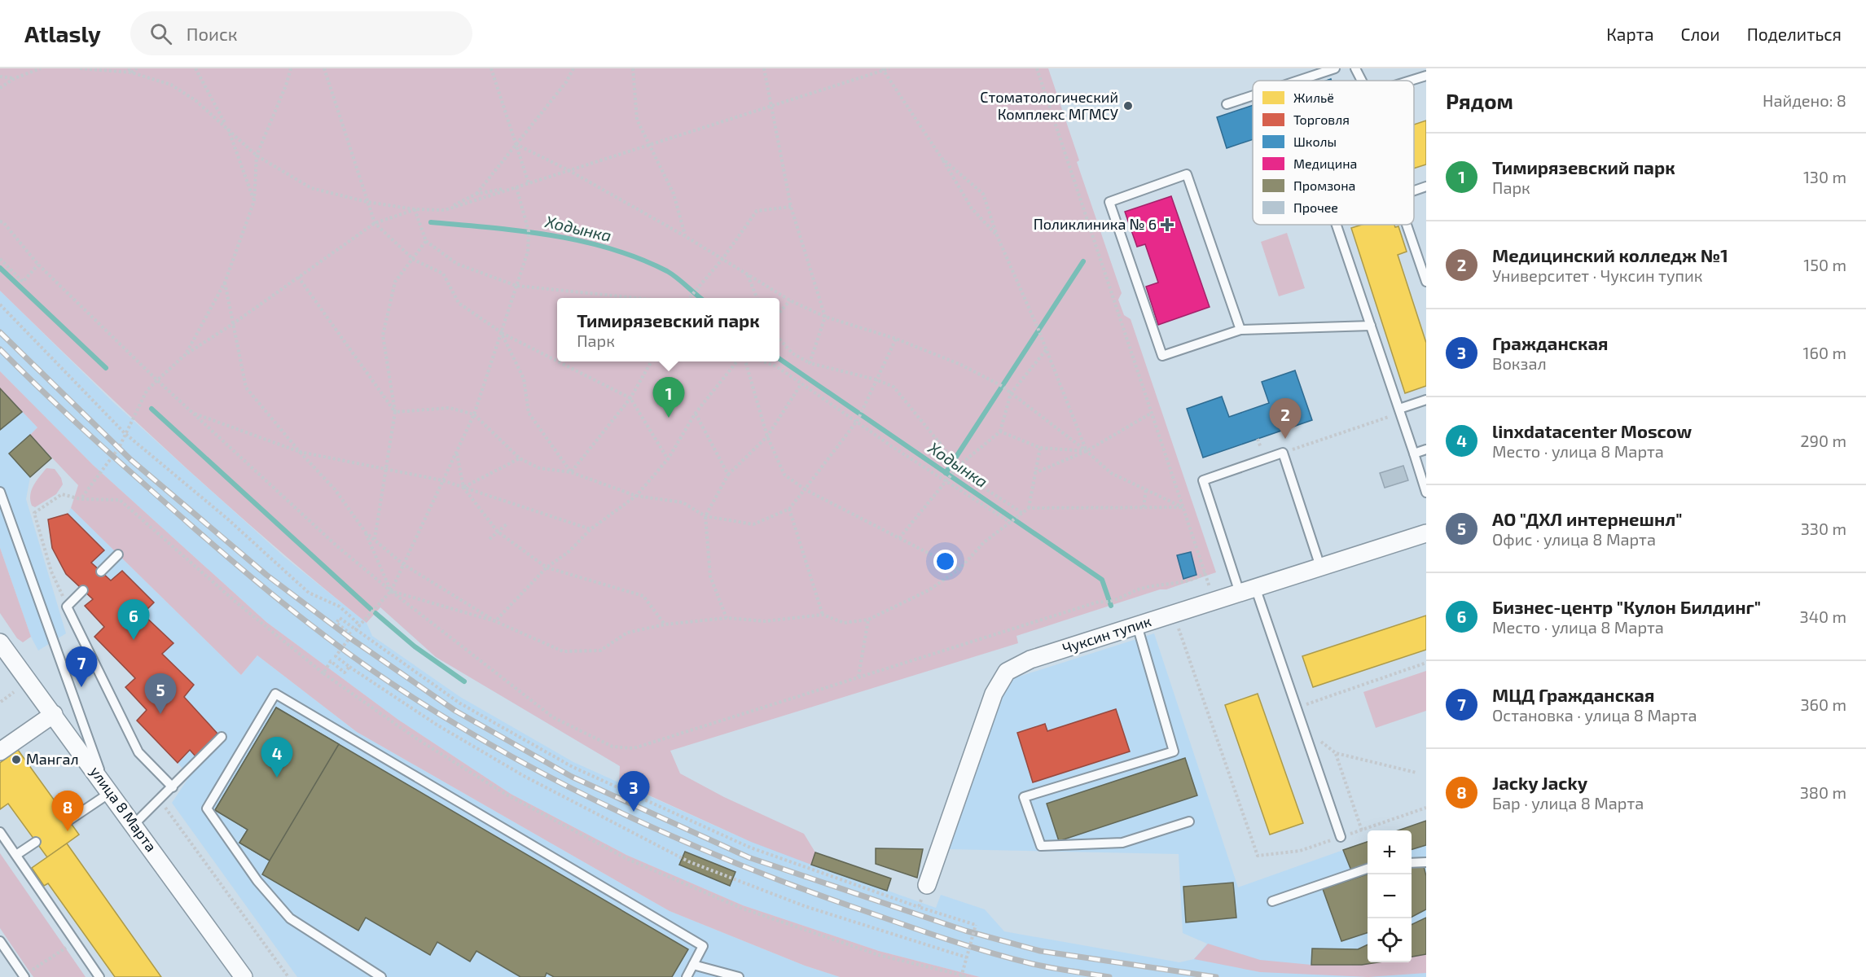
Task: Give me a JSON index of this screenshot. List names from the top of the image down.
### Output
{
  "streets": {
    "street": ["Чуксин тупик", "улица 8 Марта"]
  },
  "water": ["Ходынка"],
  "places": {
    "other": ["Стоматологический Комплекс МГМСУ", "Мангал"],
    "health": ["Поликлиника № 6"]
  },
  "legend": [
    "Жильё",
    "Торговля",
    "Школы",
    "Медицина",
    "Промзона",
    "Прочее"
  ],
  "page": {
    "header": "Atlasly",
    "search": "Поиск",
    "nav": ["Карта", "Слои", "Поделиться"],
    "heading": ["Рядом", "Найдено: 8"],
    "list": [
      {
        "mark": "1",
        "name": "Тимирязевский парк",
        "note": "Парк",
        "value": "130 m"
      },
      {
        "mark": "2",
        "name": "Медицинский колледж №1",
        "note": "Университет · Чуксин тупик",
        "value": "150 m"
      },
      {
        "mark": "3",
        "name": "Гражданская",
        "note": "Вокзал",
        "value": "160 m"
      },
      {
        "mark": "4",
        "name": "linxdatacenter Moscow",
        "note": "Место · улица 8 Марта",
        "value": "290 m"
      },
      {
        "mark": "5",
        "name": "АО \"ДХЛ интернешнл\"",
        "note": "Офис · улица 8 Марта",
        "value": "330 m"
      },
      {
        "mark": "6",
        "name": "Бизнес-центр \"Кулон Билдинг\"",
        "note": "Место · улица 8 Марта",
        "value": "340 m"
      },
      {
        "mark": "7",
        "name": "МЦД Гражданская",
        "note": "Остановка · улица 8 Марта",
        "value": "360 m"
      },
      {
        "mark": "8",
        "name": "Jacky Jacky",
        "note": "Бар · улица 8 Марта",
        "value": "380 m"
      }
    ],
    "popup": ["Тимирязевский парк", "Парк"],
    "pins": [
      "1",
      "2",
      "6",
      "7",
      "5",
      "4",
      "3",
      "8"
    ],
    "map_buttons": ["+", "−"]
  }
}
